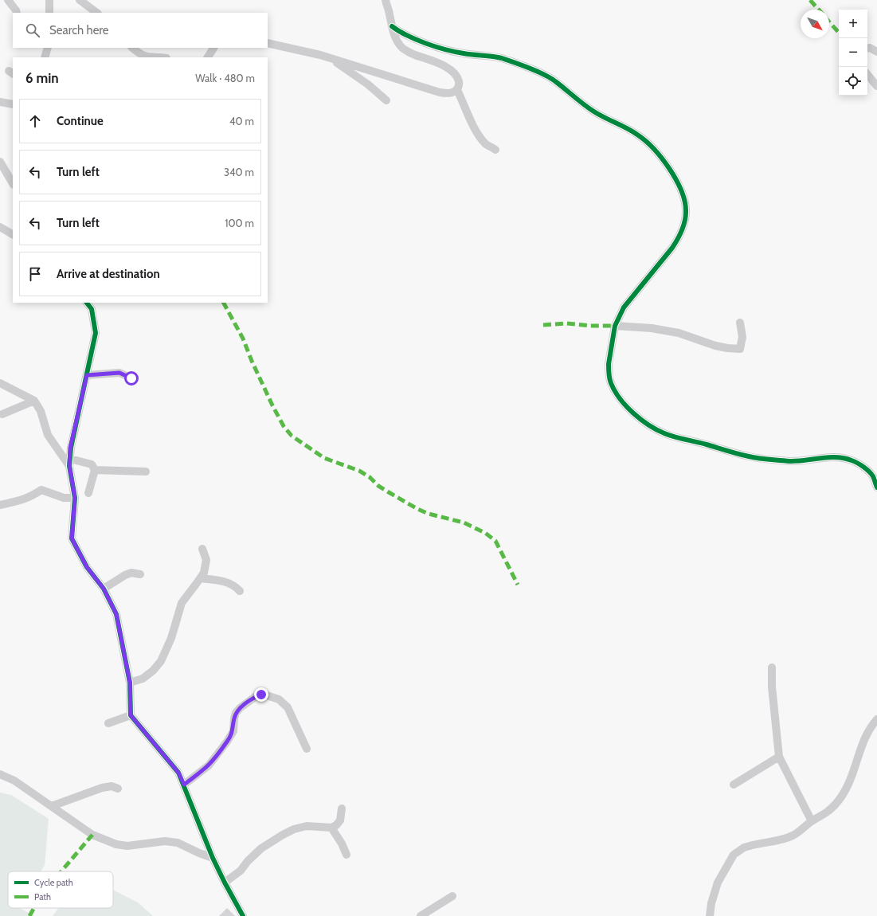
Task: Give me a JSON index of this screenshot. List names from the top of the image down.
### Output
{
  "legend": ["Cycle path", "Path"],
  "north": "bottom right",
  "page": {
    "map_buttons": ["+", "−"],
    "search": "Search here",
    "heading": ["6 min", "Walk · 480 m"],
    "list": [
      ["Continue", "40 m"],
      ["Turn left", "340 m"],
      ["Turn left", "100 m"],
      "Arrive at destination"
    ]
  }
}
